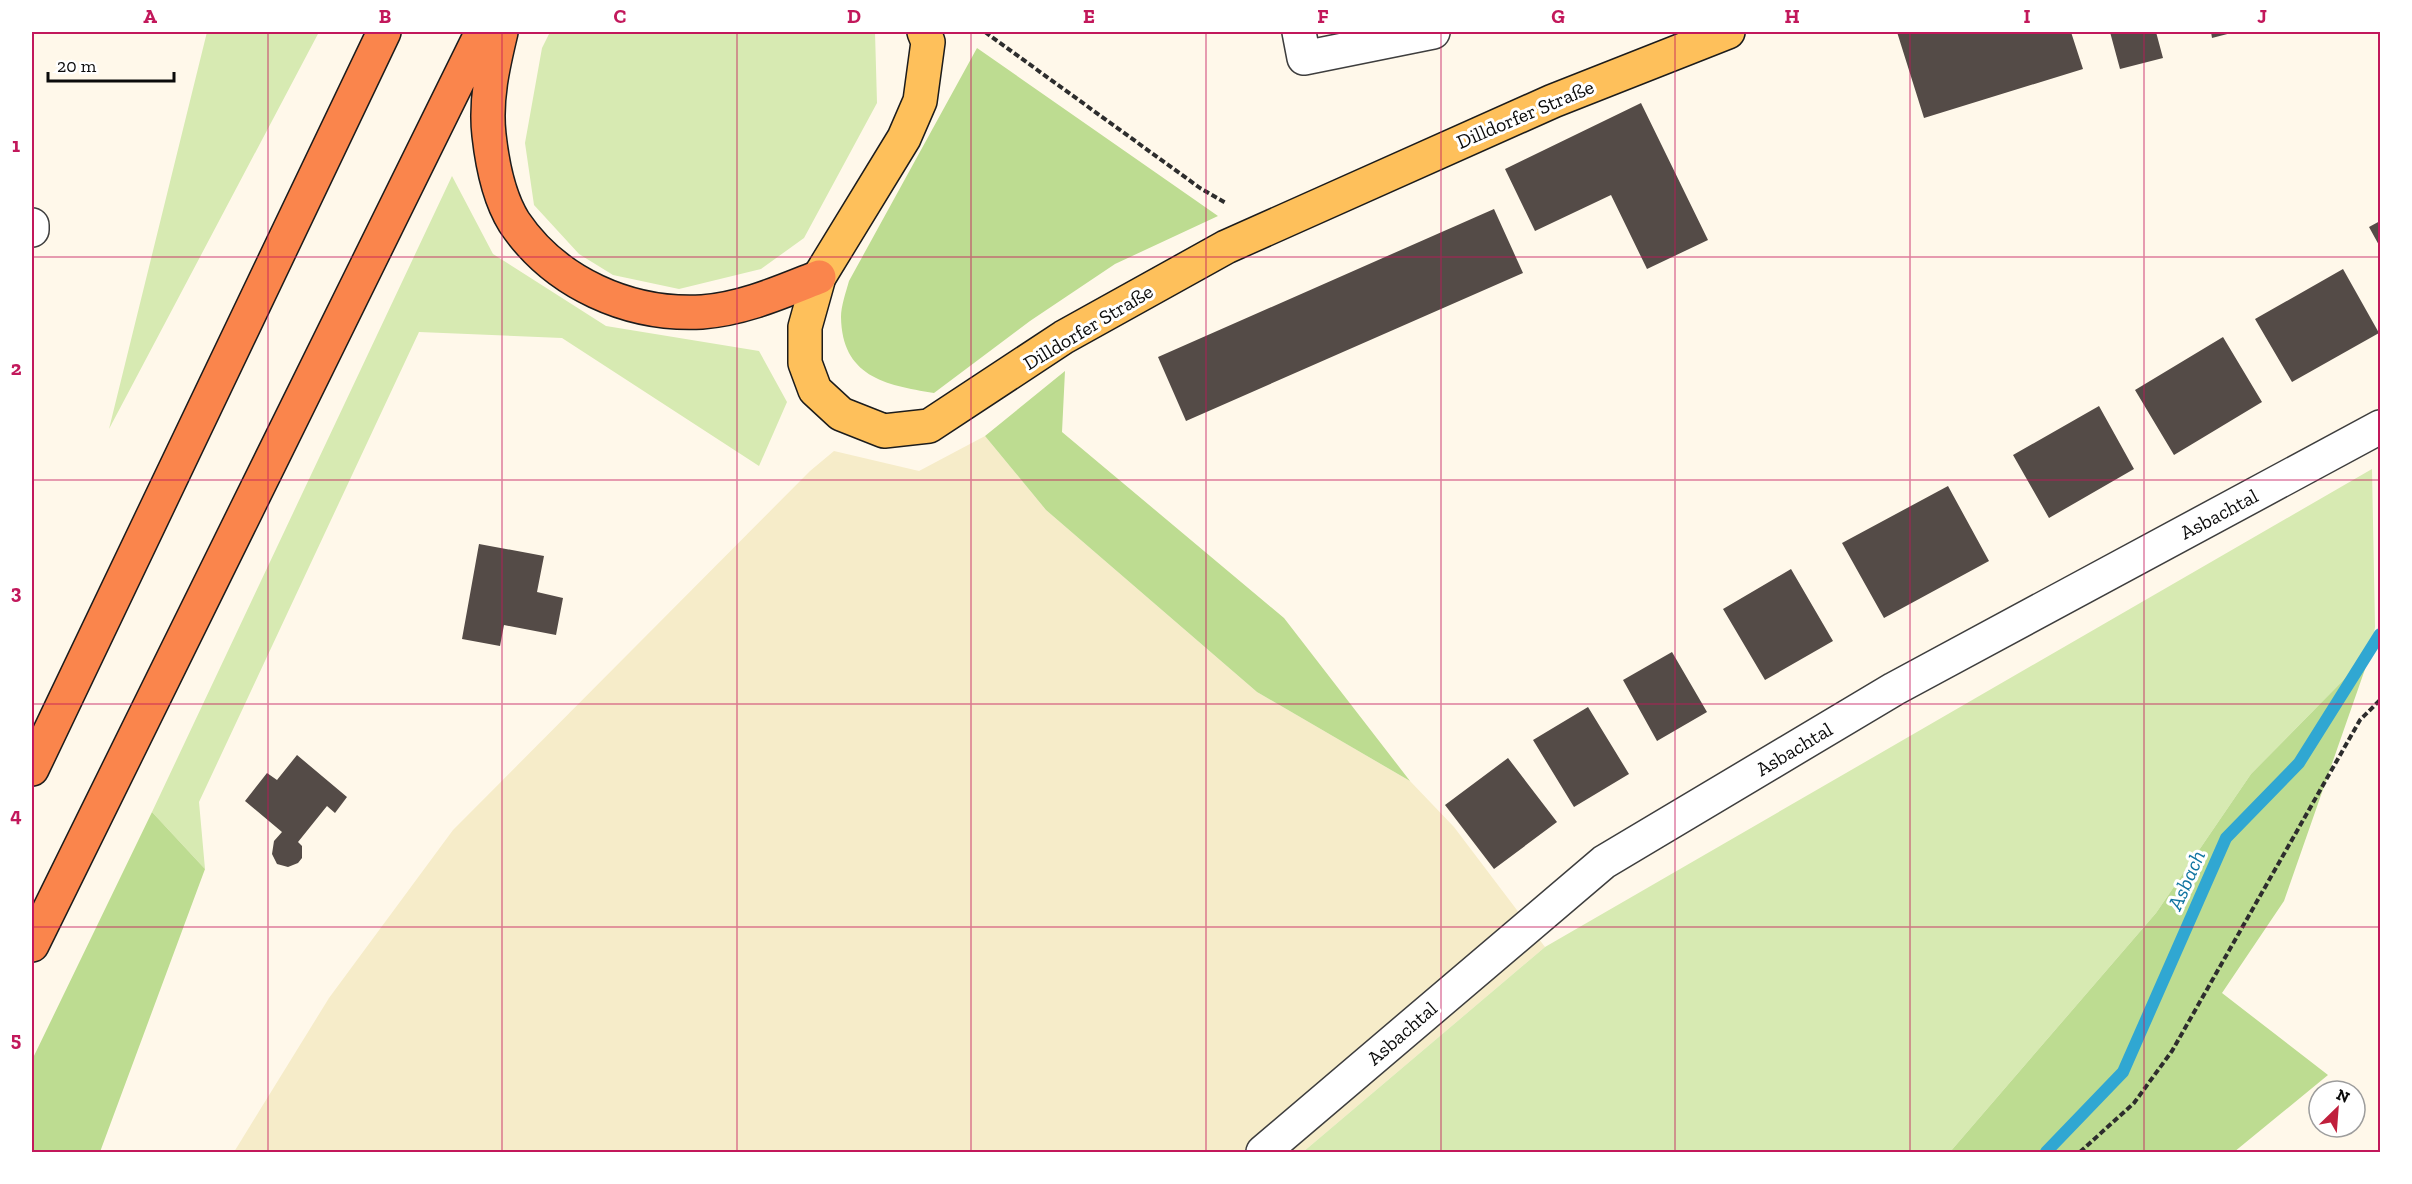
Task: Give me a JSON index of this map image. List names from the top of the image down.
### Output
{
  "streets": {
    "main road": ["Dilldorfer Straße"],
    "street": ["Asbachtal"]
  },
  "water": ["Asbach"],
  "scale_bar": "20 m",
  "north": "top right",
  "grid": {
    "columns": [
      "A",
      "B",
      "C",
      "D",
      "E",
      "F",
      "G",
      "H",
      "I",
      "J"
    ],
    "rows": [
      "1",
      "2",
      "3",
      "4",
      "5"
    ]
  }
}
